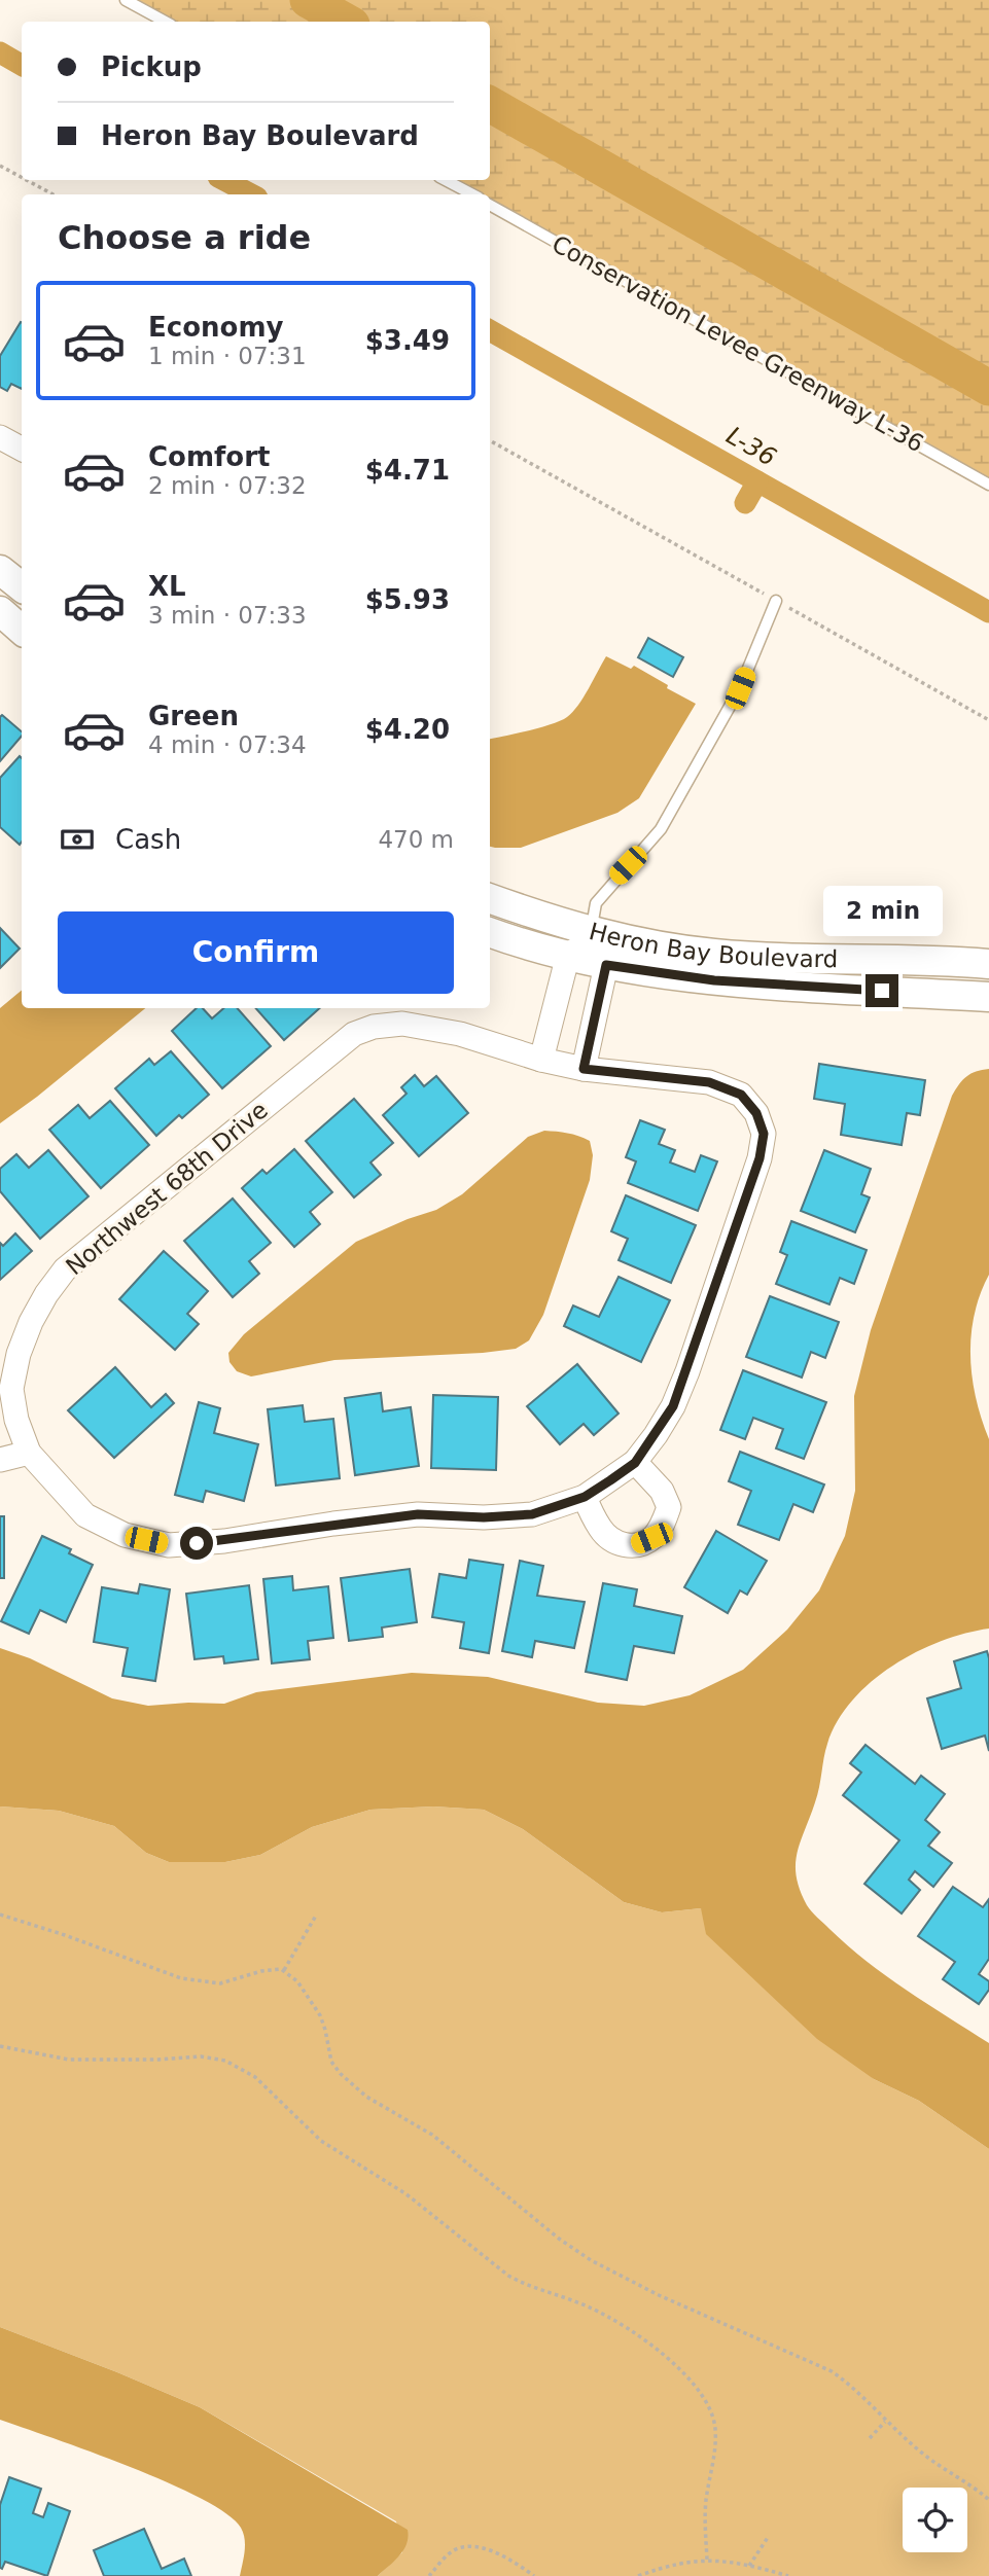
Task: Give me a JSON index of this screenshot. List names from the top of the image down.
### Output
{
  "streets": {
    "street": ["Heron Bay Boulevard", "Northwest 68th Drive"],
    "lane": ["Conservation Levee Greenway L-36"]
  },
  "water": ["L-36"],
  "page": {
    "banner": ["Pickup", "Heron Bay Boulevard"],
    "heading": "Choose a ride",
    "list": [
      {
        "name": "Economy",
        "note": "1 min · 07:31",
        "value": "$3.49"
      },
      {
        "name": "Comfort",
        "note": "2 min · 07:32",
        "value": "$4.71"
      },
      {
        "name": "XL",
        "note": "3 min · 07:33",
        "value": "$5.93"
      },
      {
        "name": "Green",
        "note": "4 min · 07:34",
        "value": "$4.20"
      }
    ],
    "pay": ["Cash", "470 m"],
    "bubble": "2 min",
    "buttons": "Confirm"
  }
}
